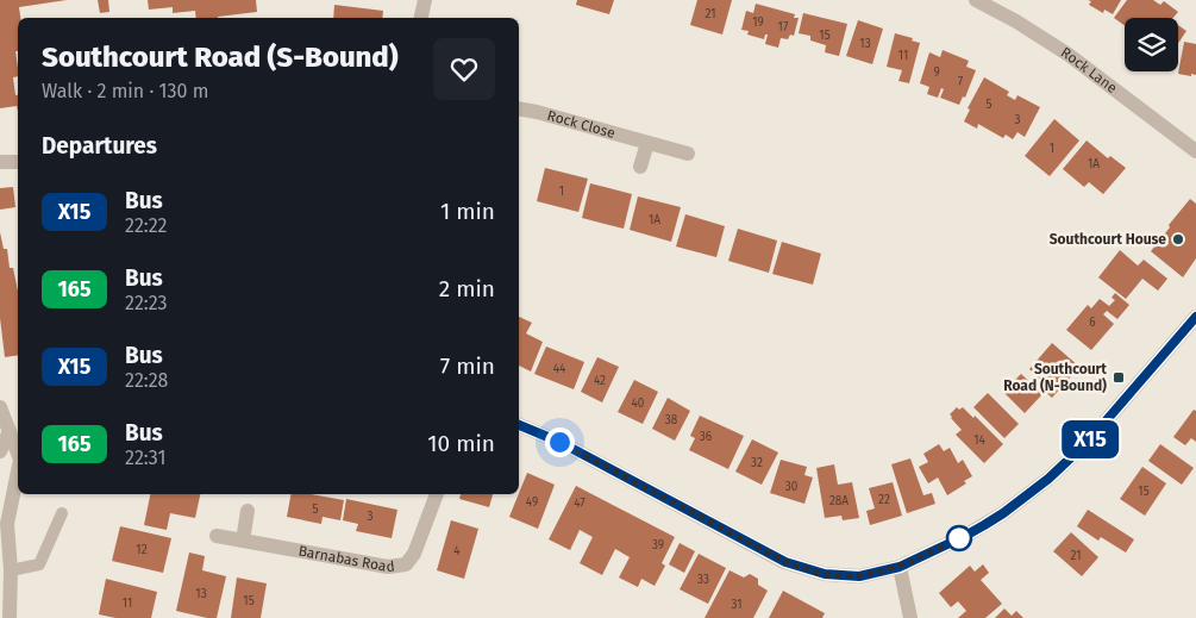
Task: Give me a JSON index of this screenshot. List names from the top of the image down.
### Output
{
  "streets": {
    "street": ["Rock Lane", "Rock Close", "Barnabas Road"]
  },
  "places": {
    "other": ["Southcourt House"],
    "transit": ["Southcourt Road (N-Bound)"]
  },
  "lines": ["bus line X15"],
  "house_numbers": [
    "21",
    "19",
    "17",
    "15",
    "13",
    "11",
    "9",
    "7",
    "5",
    "3",
    "1",
    "1A",
    "1",
    "1A",
    "6",
    "44",
    "42",
    "40",
    "38",
    "36",
    "14",
    "32",
    "30",
    "15",
    "22",
    "28A",
    "49",
    "47",
    "5",
    "3",
    "39",
    "12",
    "4",
    "21",
    "33",
    "13",
    "15",
    "11",
    "31"
  ],
  "page": {
    "on_map": "X15",
    "heading": [
      ["Southcourt Road (S-Bound)", "Walk · 2 min · 130 m"],
      "Departures"
    ],
    "list": [
      {
        "mark": "X15",
        "name": "Bus",
        "note": "22:22",
        "value": "1 min"
      },
      {
        "mark": "165",
        "name": "Bus",
        "note": "22:23",
        "value": "2 min"
      },
      {
        "mark": "X15",
        "name": "Bus",
        "note": "22:28",
        "value": "7 min"
      },
      {
        "mark": "165",
        "name": "Bus",
        "note": "22:31",
        "value": "10 min"
      }
    ]
  }
}
